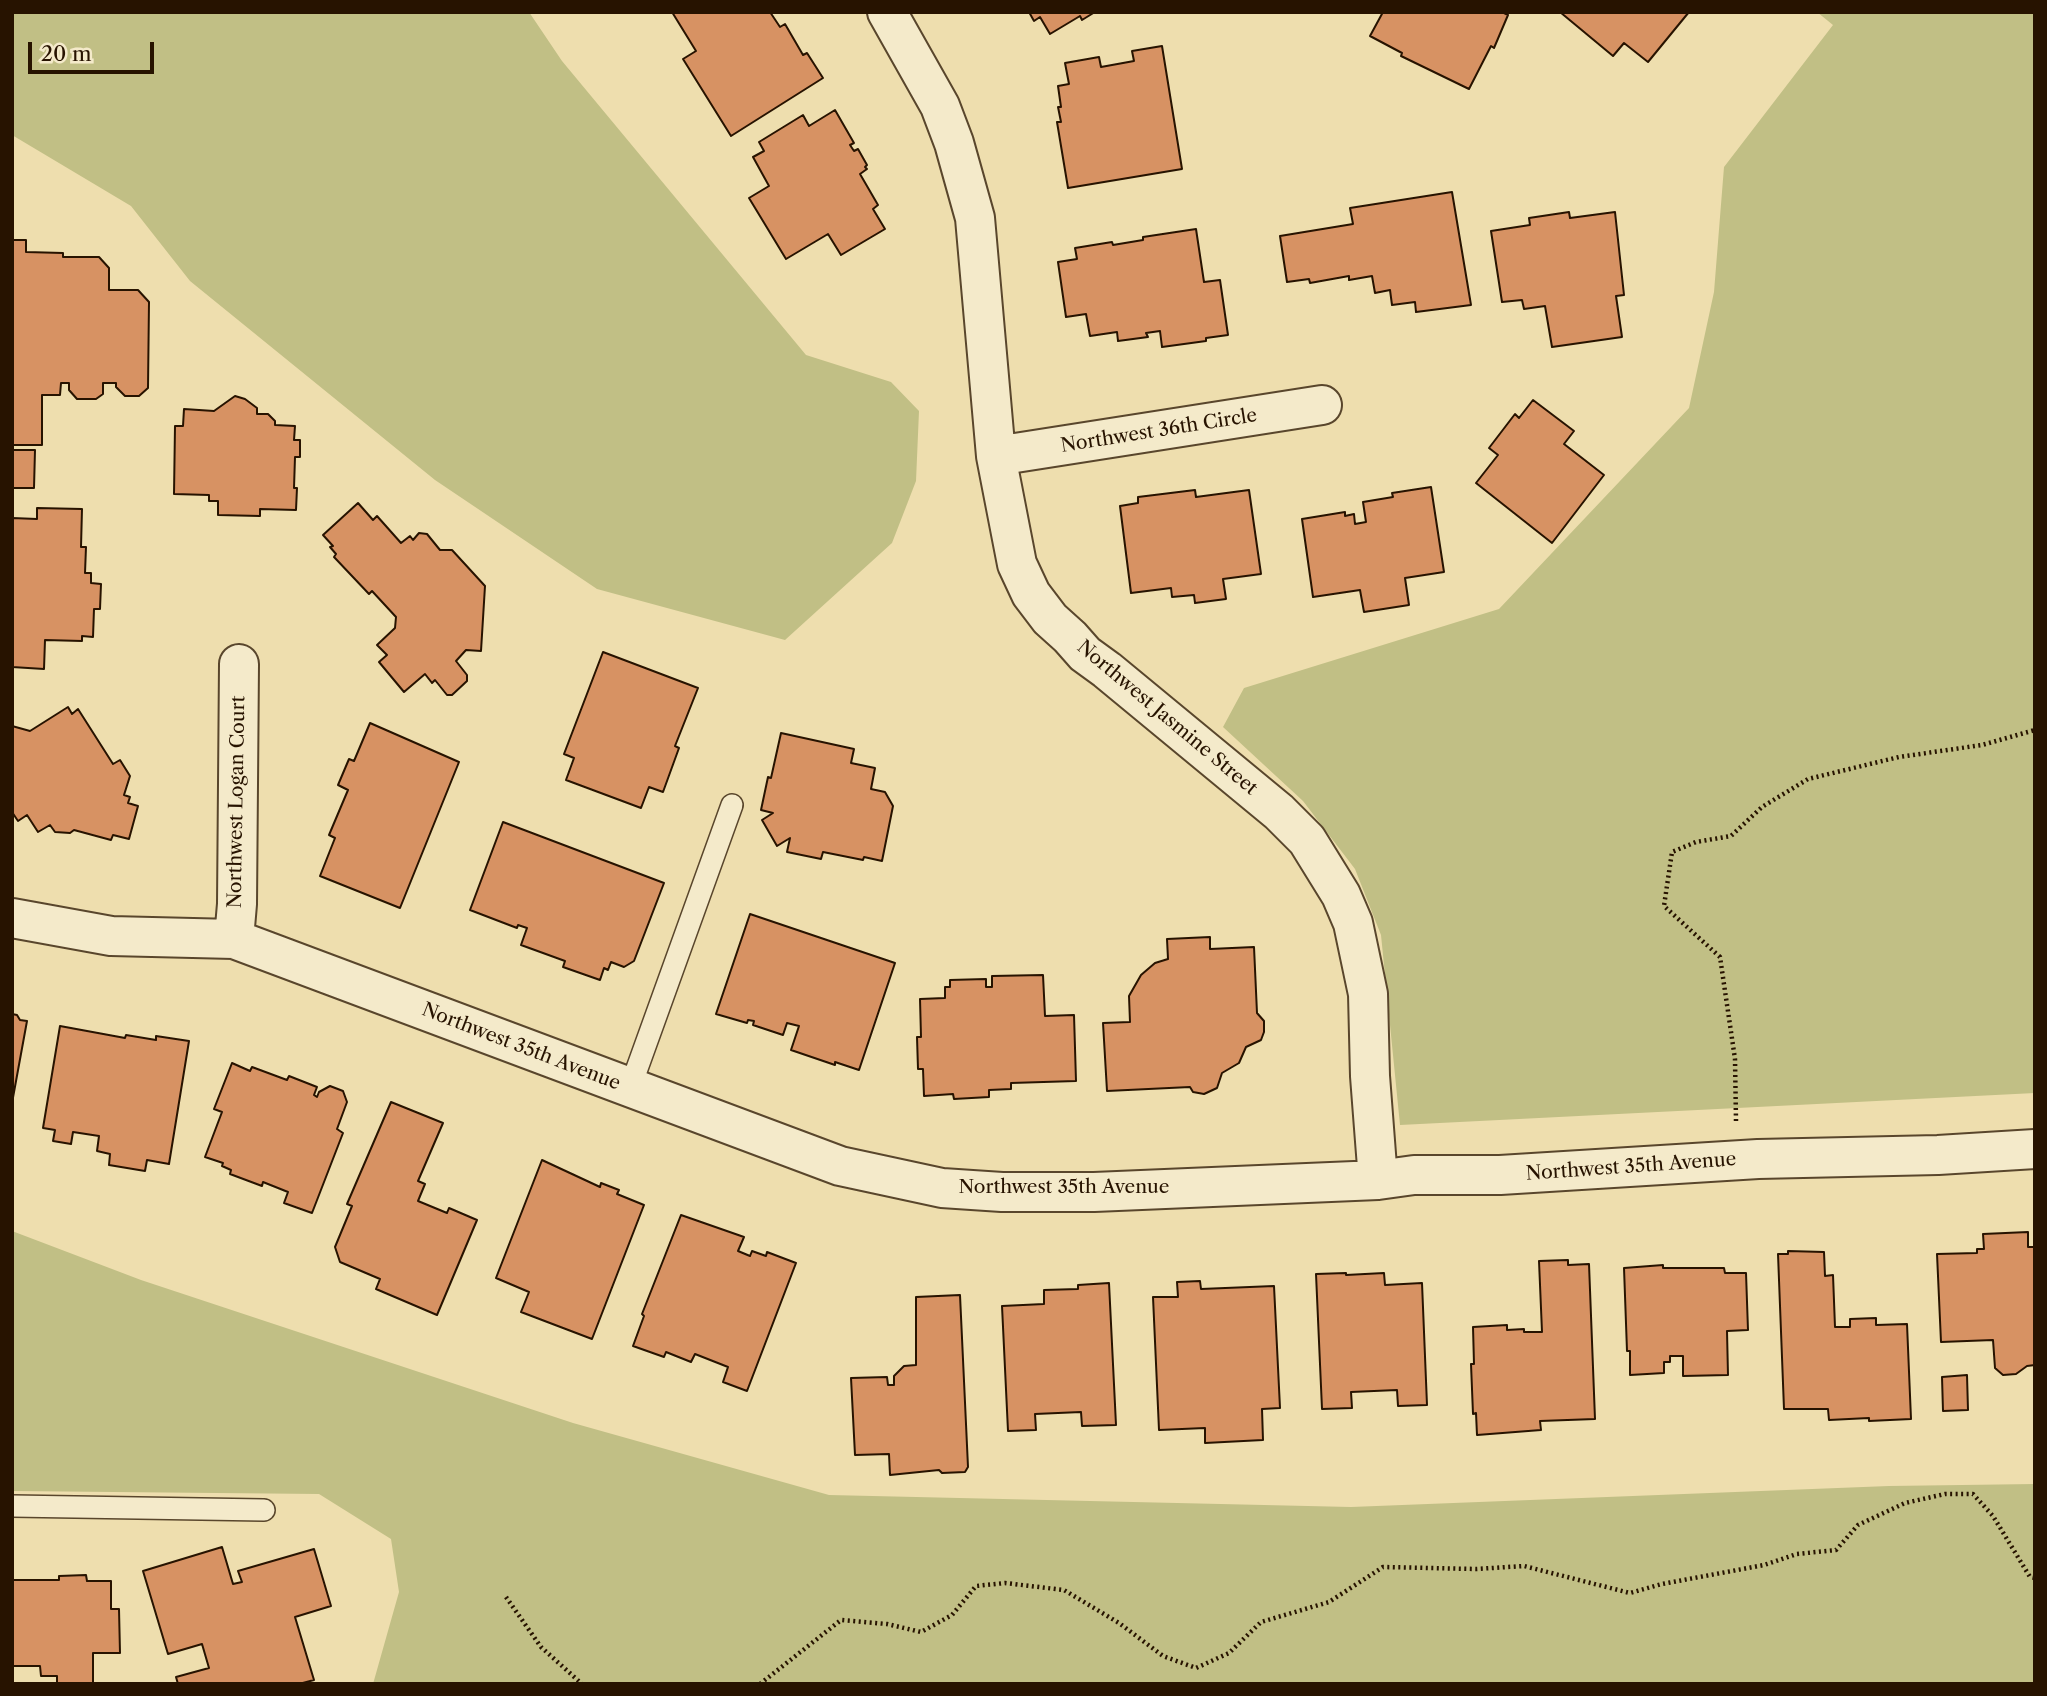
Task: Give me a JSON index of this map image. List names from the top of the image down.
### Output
{
  "streets": {
    "street": [
      "Northwest 36th Circle",
      "Northwest Jasmine Street",
      "Northwest Logan Court",
      "Northwest 35th Avenue"
    ]
  },
  "crossings": [
    ["Northwest 36th Circle", "Northwest Jasmine Street"],
    ["Northwest Jasmine Street", "Northwest 35th Avenue"],
    ["Northwest Logan Court", "Northwest 35th Avenue"]
  ],
  "scale_bar": "20 m"
}
